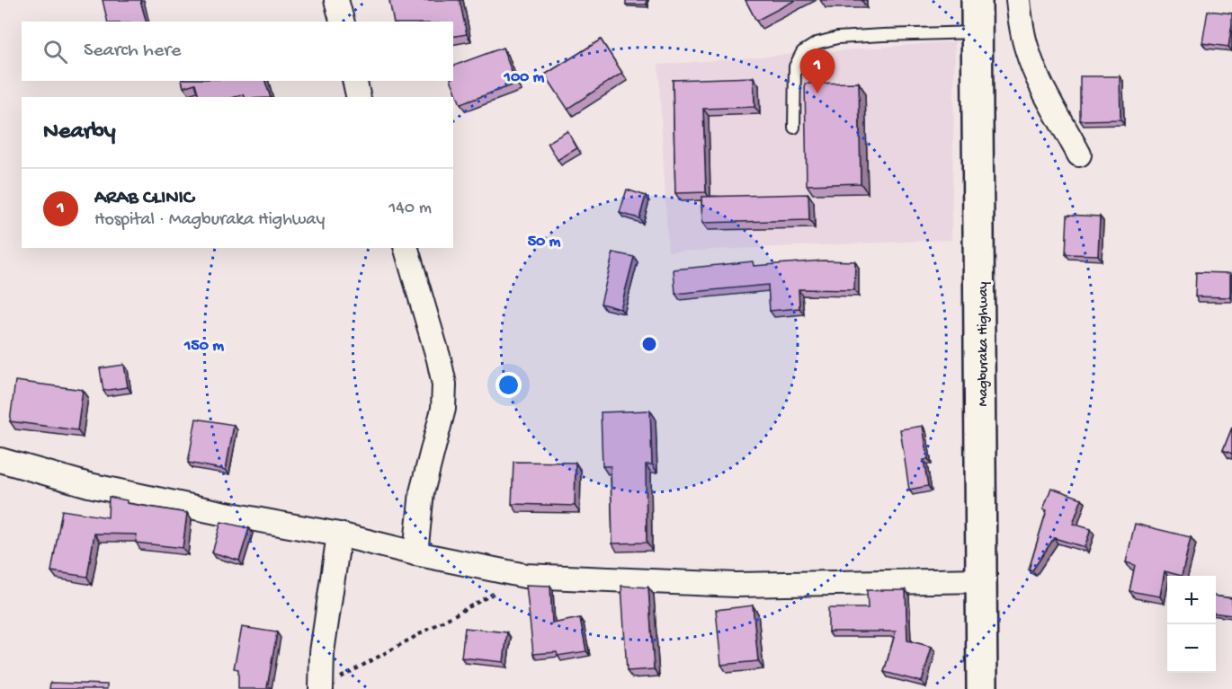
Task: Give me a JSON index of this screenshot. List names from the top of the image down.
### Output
{
  "streets": {
    "main road": ["Magburaka Highway"]
  },
  "page": {
    "search": "Search here",
    "pins": "1",
    "heading": "Nearby",
    "list": [
      {
        "mark": "1",
        "name": "ARAB CLINIC",
        "note": "Hospital · Magburaka Highway",
        "value": "140 m"
      }
    ],
    "map_buttons": ["+", "−"]
  },
  "rings": ["100 m", "50 m", "150 m"]
}
